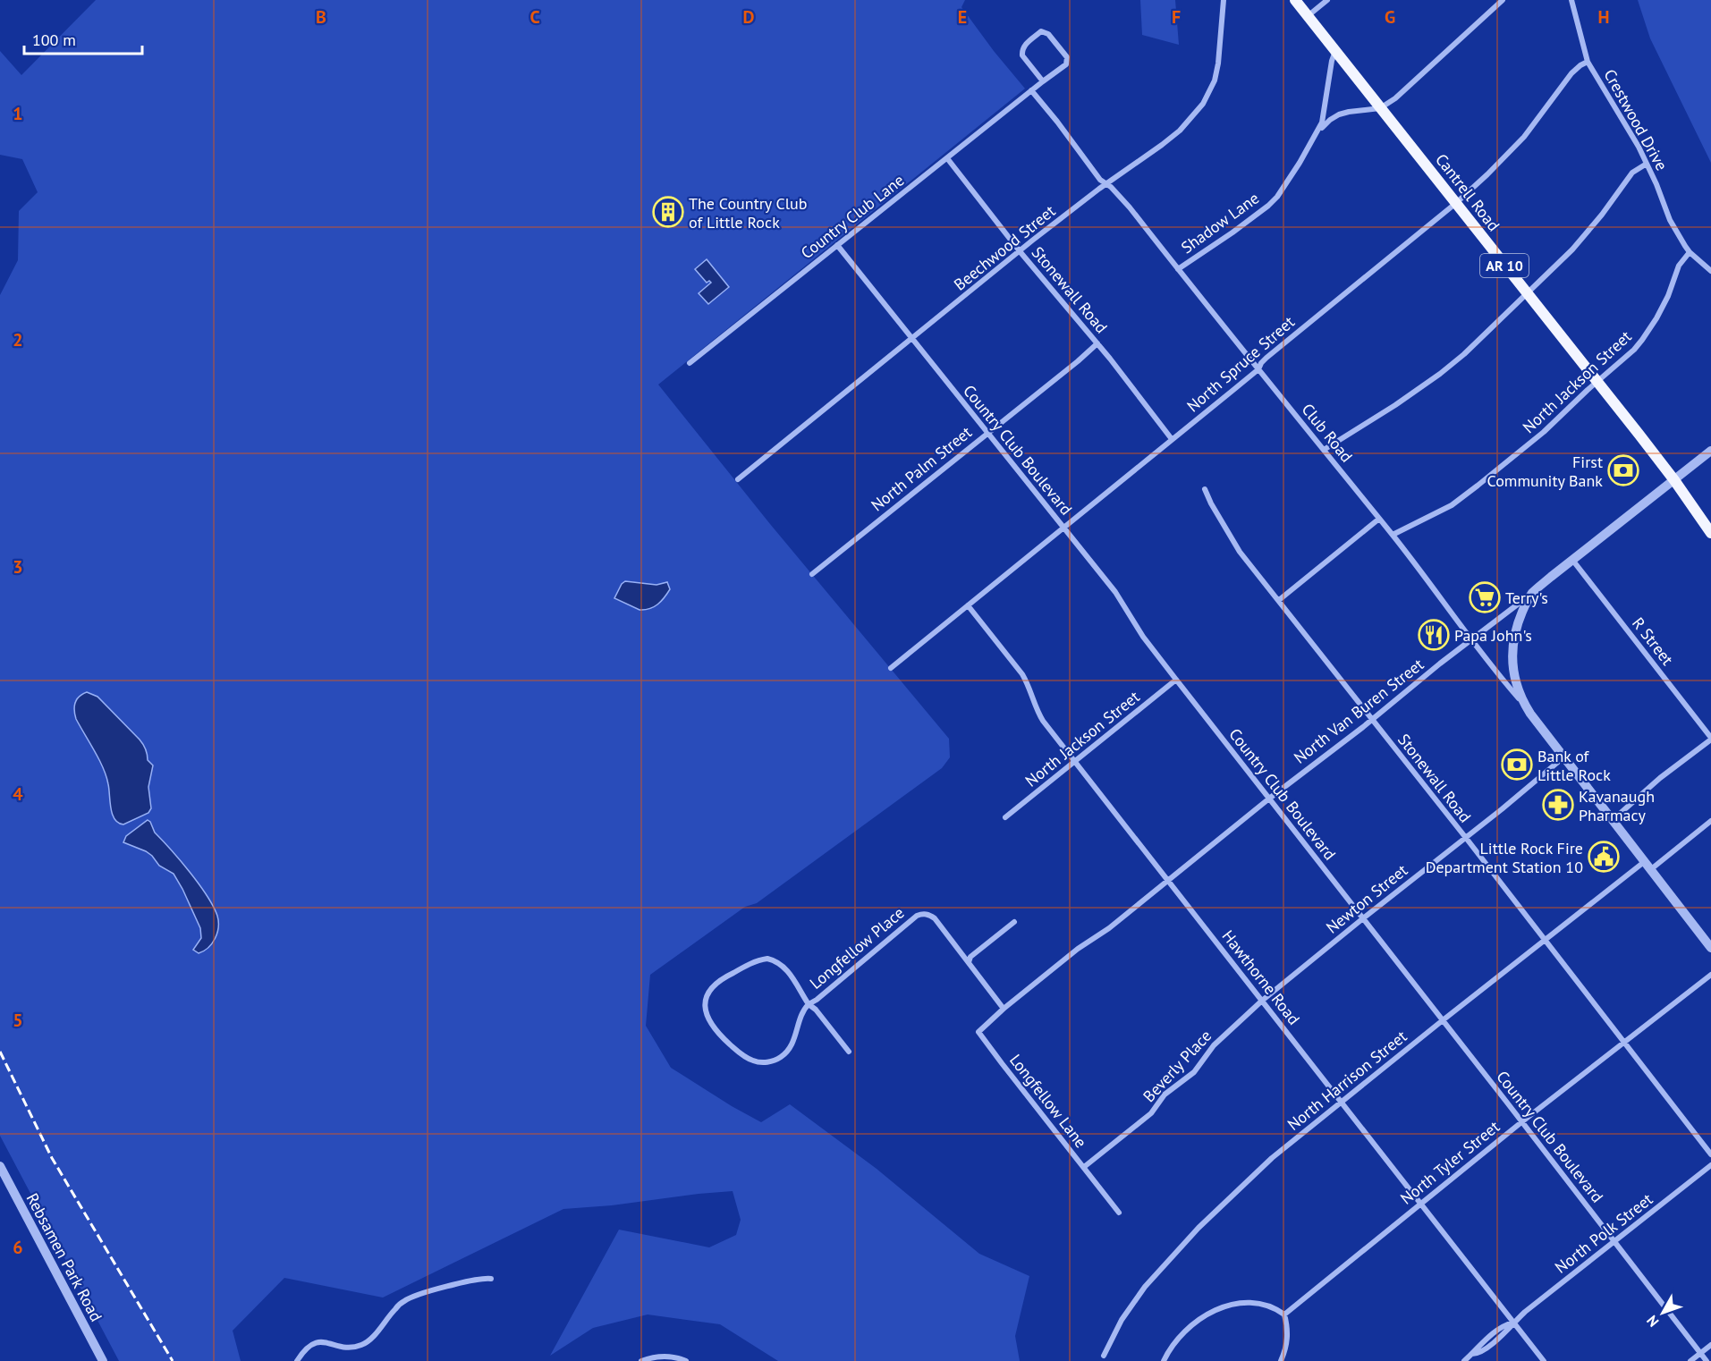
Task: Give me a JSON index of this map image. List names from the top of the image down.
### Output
{
  "streets": {
    "main road": ["Cantrell Road", "AR 10"],
    "street": [
      "Crestwood Drive",
      "Country Club Lane",
      "Shadow Lane",
      "Beechwood Street",
      "Stonewall Road",
      "North Spruce Street",
      "North Jackson Street",
      "Club Road",
      "Country Club Boulevard",
      "North Palm Street",
      "R Street",
      "North Van Buren Street",
      "Newton Street",
      "Longfellow Place",
      "Hawthorne Road",
      "Beverly Place",
      "North Harrison Street",
      "Longfellow Lane",
      "North Tyler Street",
      "North Polk Street",
      "Rebsamen Park Road"
    ]
  },
  "crossings": [
    ["Crestwood Drive", "North Spruce Street"],
    ["Crestwood Drive", "North Jackson Street"],
    ["Cantrell Road", "Shadow Lane"],
    ["Cantrell Road", "North Spruce Street"],
    ["Cantrell Road", "North Jackson Street"],
    ["Country Club Lane", "Stonewall Road"],
    ["Country Club Lane", "Country Club Boulevard"],
    ["Shadow Lane", "Club Road"],
    ["Beechwood Street", "Stonewall Road"],
    ["Beechwood Street", "Club Road"],
    ["Beechwood Street", "Country Club Boulevard"],
    ["Stonewall Road", "North Spruce Street"],
    ["Stonewall Road", "North Palm Street"],
    ["Stonewall Road", "North Van Buren Street"],
    ["Stonewall Road", "Newton Street"],
    ["Stonewall Road", "North Harrison Street"],
    ["Stonewall Road", "North Tyler Street"],
    ["North Spruce Street", "Club Road"],
    ["North Spruce Street", "Country Club Boulevard"],
    ["North Spruce Street", "Hawthorne Road"],
    ["North Jackson Street", "Club Road"],
    ["North Jackson Street", "Country Club Boulevard"],
    ["North Jackson Street", "Hawthorne Road"],
    ["Club Road", "North Van Buren Street"],
    ["Country Club Boulevard", "North Palm Street"],
    ["Country Club Boulevard", "North Van Buren Street"],
    ["Country Club Boulevard", "Newton Street"],
    ["Country Club Boulevard", "North Harrison Street"],
    ["Country Club Boulevard", "North Tyler Street"],
    ["Country Club Boulevard", "North Polk Street"],
    ["North Van Buren Street", "Hawthorne Road"],
    ["Newton Street", "Hawthorne Road"],
    ["Newton Street", "Beverly Place"],
    ["Longfellow Place", "Longfellow Lane"],
    ["Hawthorne Road", "Beverly Place"],
    ["Hawthorne Road", "North Harrison Street"],
    ["Hawthorne Road", "North Tyler Street"],
    ["Hawthorne Road", "North Polk Street"],
    ["Beverly Place", "Longfellow Lane"]
  ],
  "places": {
    "building": ["The Country Club of Little Rock"],
    "bank": ["First Community Bank", "Bank of Little Rock"],
    "supermarket": ["Terry's"],
    "restaurant": ["Papa John's"],
    "pharmacy": ["Kavanaugh Pharmacy"],
    "public building": ["Little Rock Fire Department Station 10"]
  },
  "scale_bar": "100 m",
  "north": "bottom left",
  "grid": {
    "columns": [
      "B",
      "C",
      "D",
      "E",
      "F",
      "G",
      "H"
    ],
    "rows": [
      "1",
      "2",
      "3",
      "4",
      "5",
      "6"
    ]
  }
}
